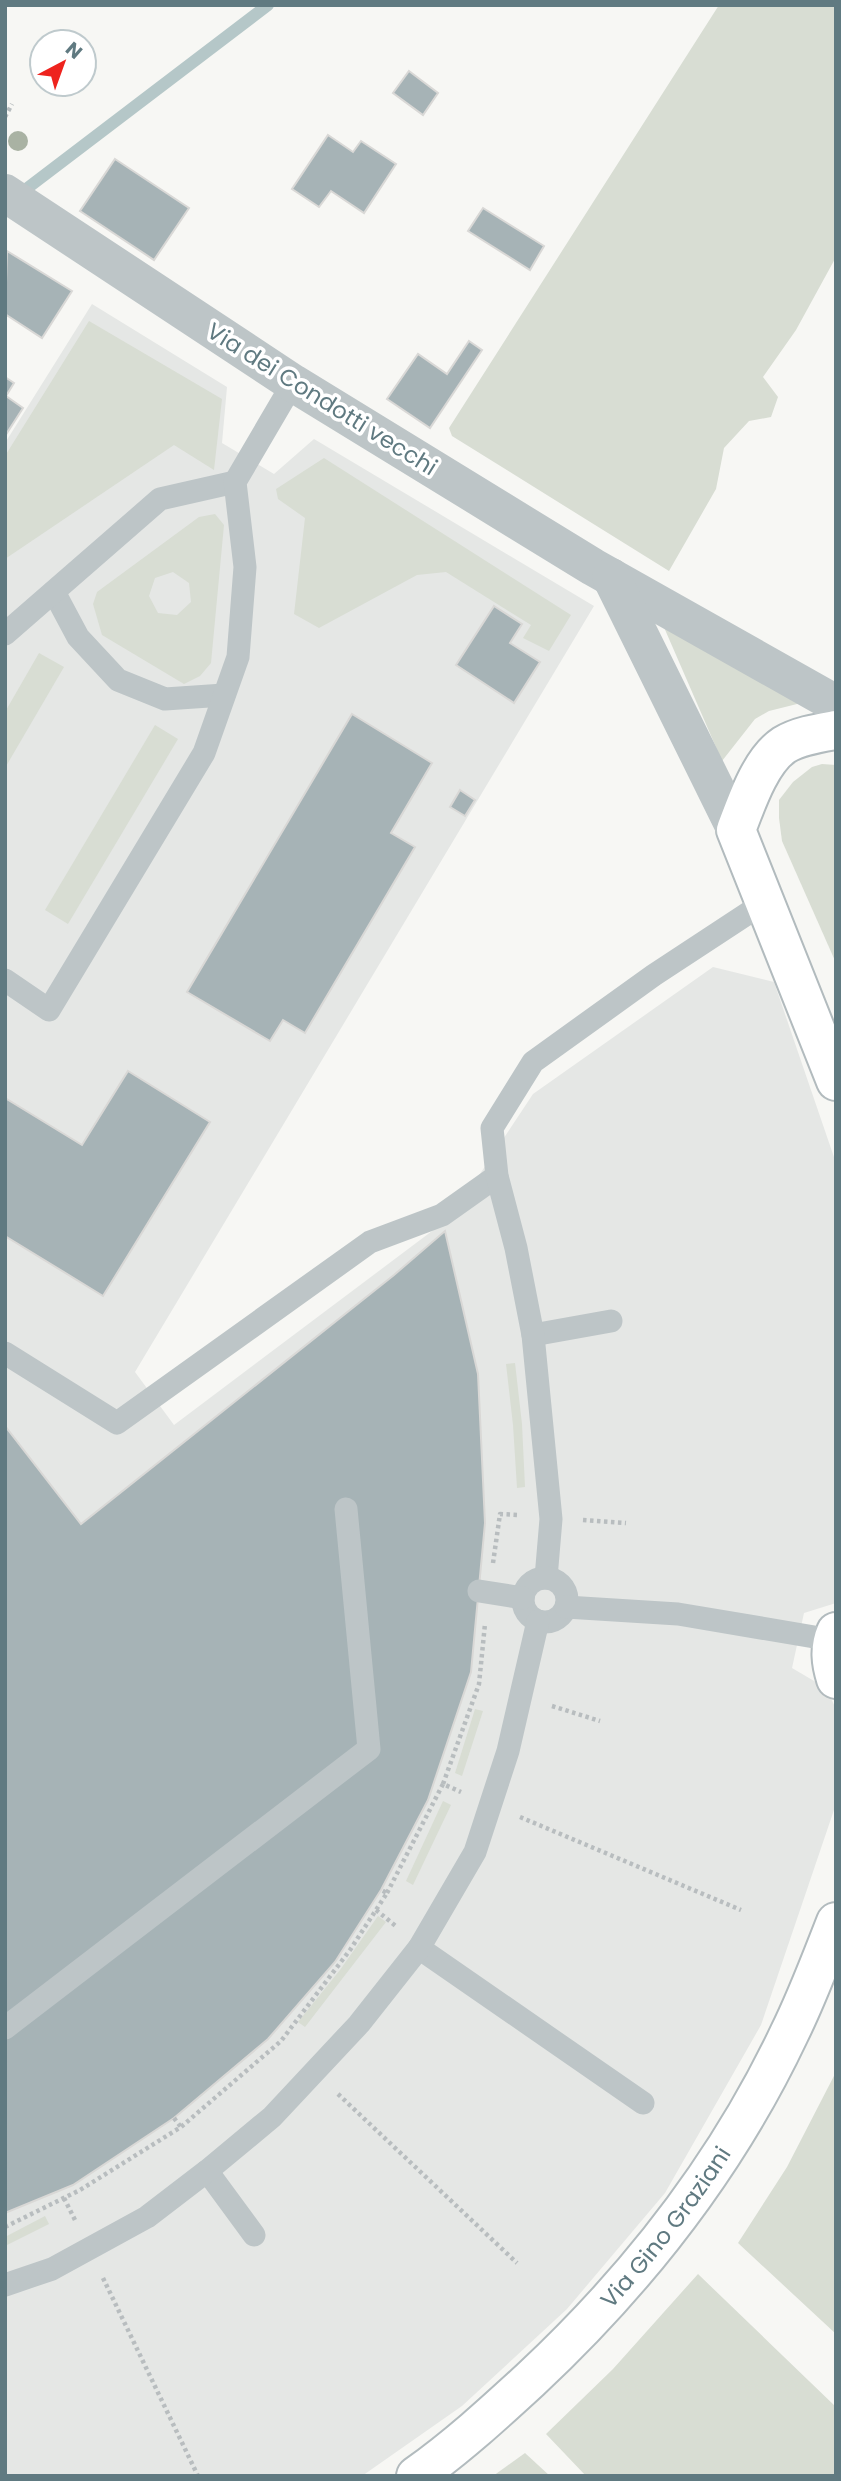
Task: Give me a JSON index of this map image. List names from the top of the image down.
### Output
{
  "streets": {
    "street": ["Via dei Condotti vecchi", "Via Gino Graziani"]
  },
  "north": "top right"
}
